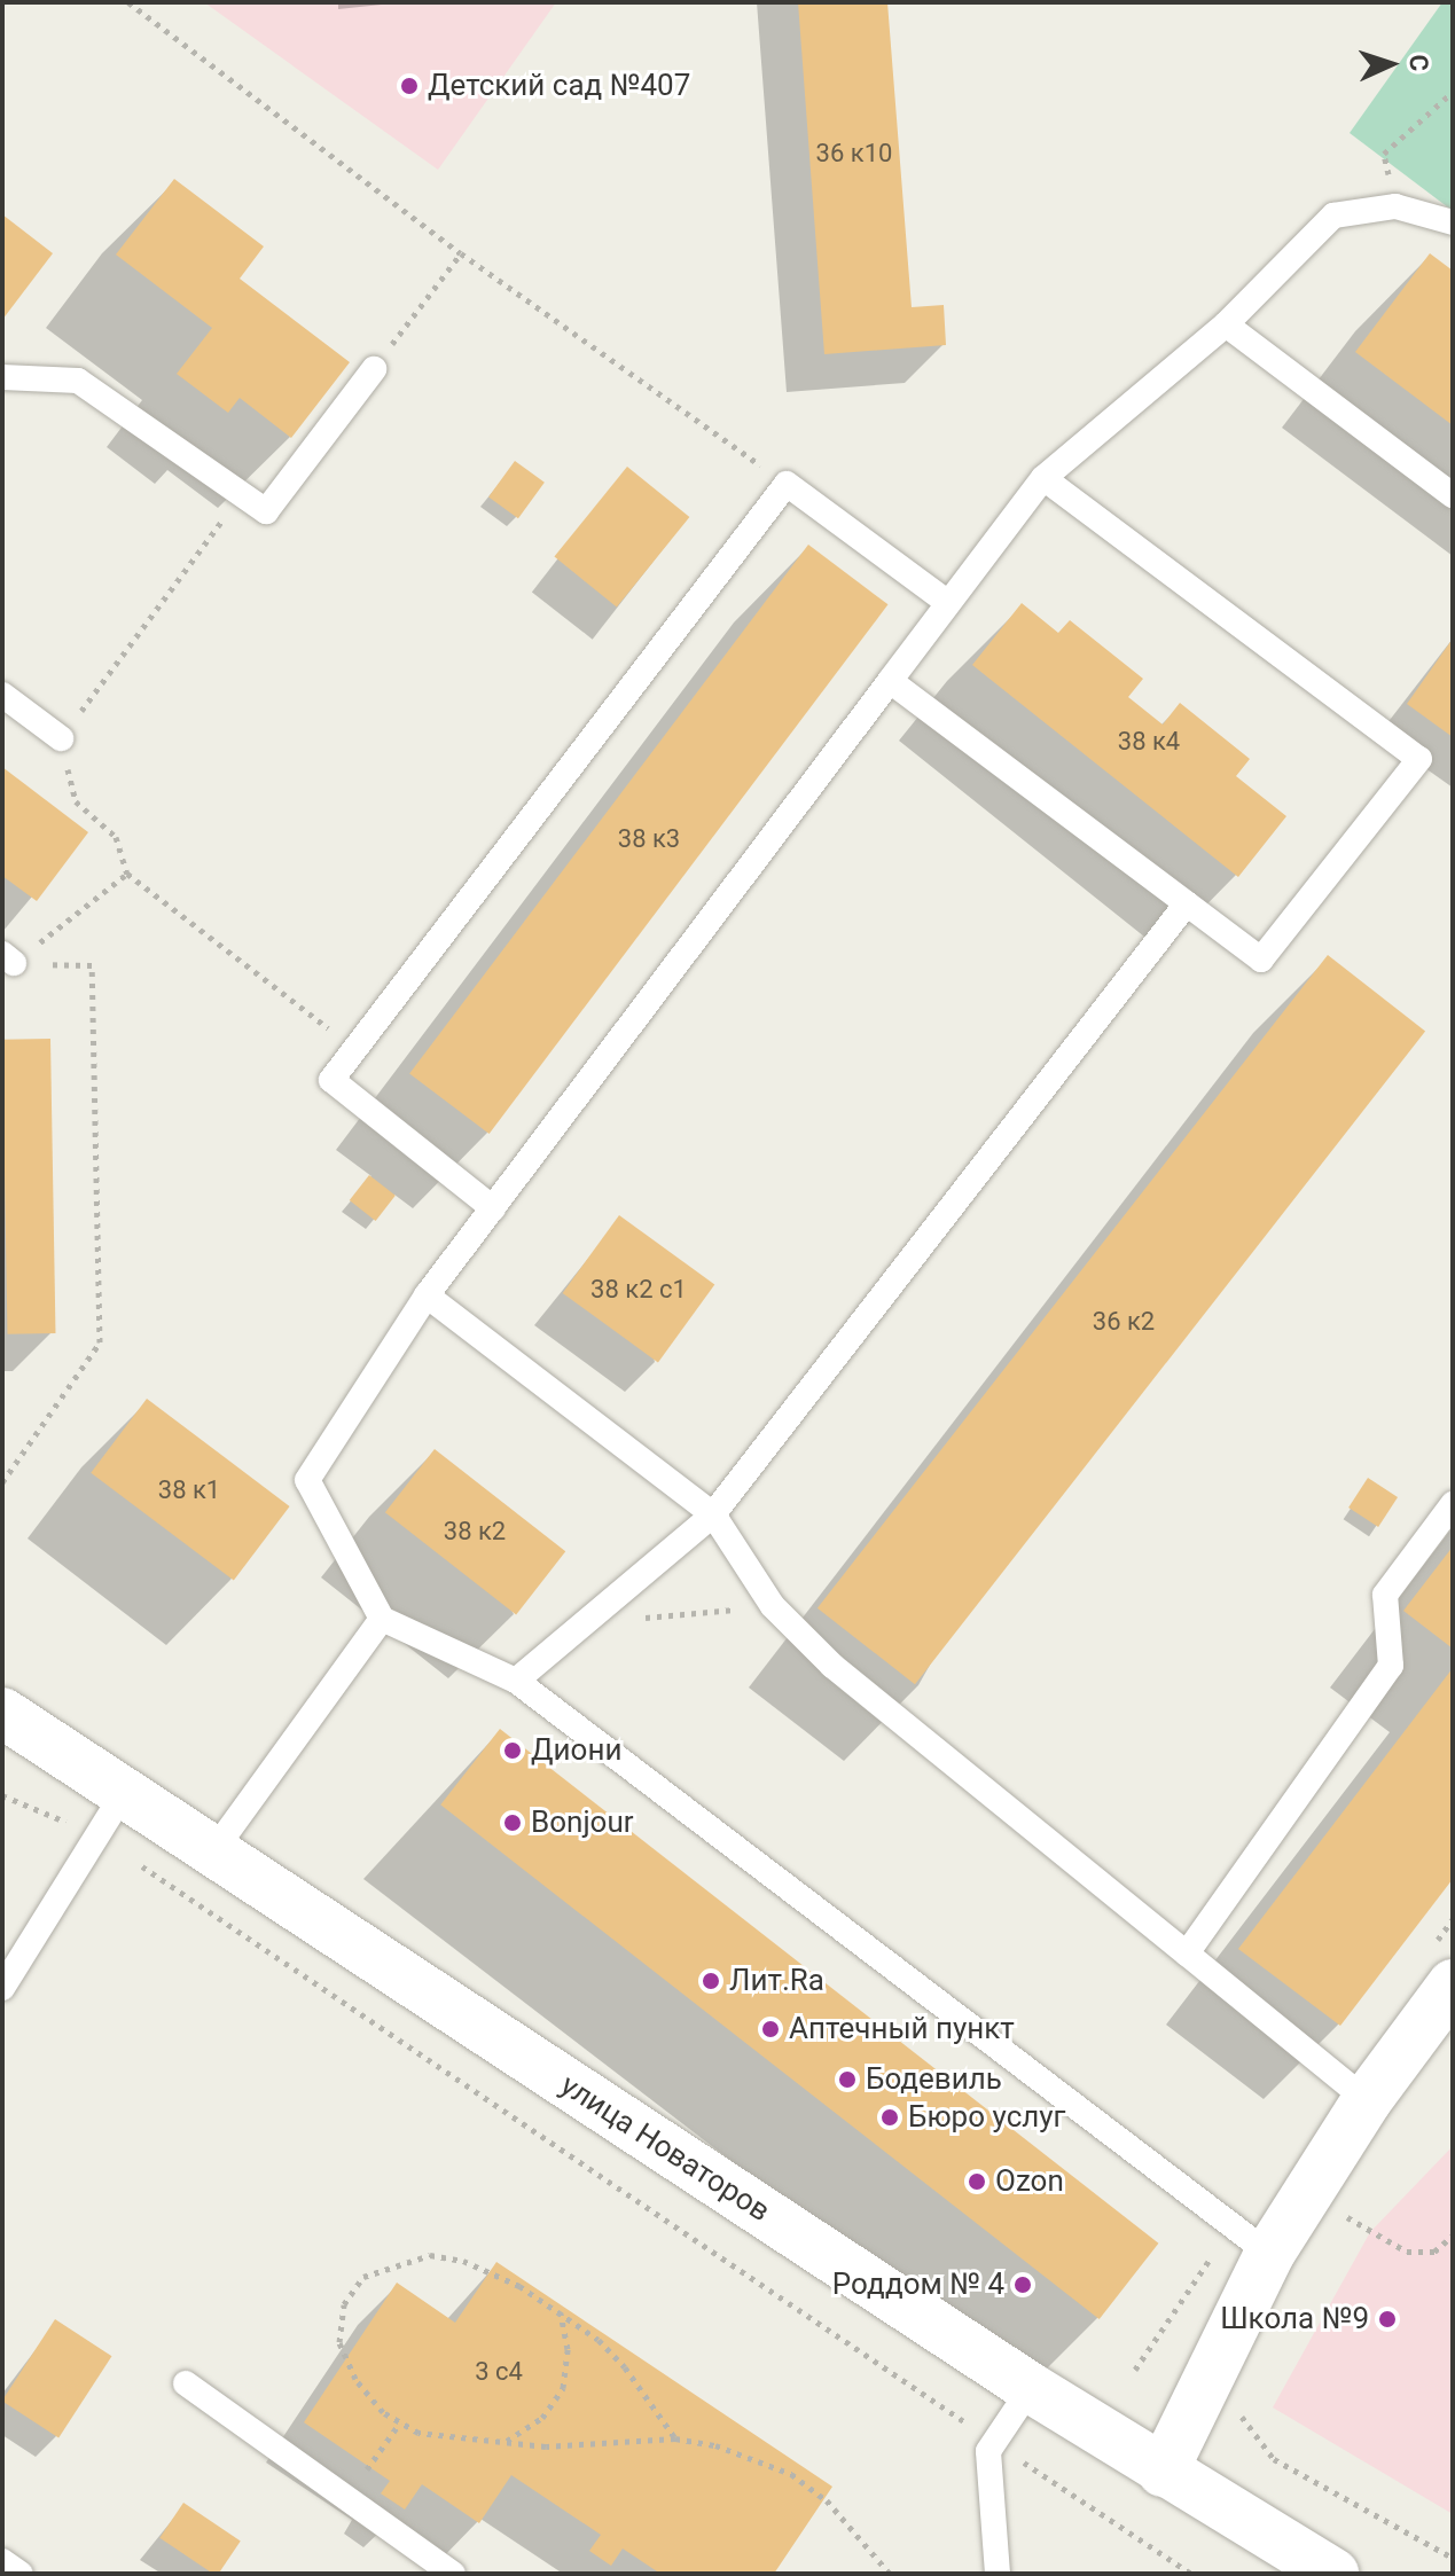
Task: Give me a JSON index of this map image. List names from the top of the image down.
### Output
{
  "streets": {
    "street": ["улица Новаторов"]
  },
  "places": [
    "Детский сад №407",
    "Диони",
    "Bonjour",
    "Лит.Ra",
    "Аптечный пункт",
    "Бодевиль",
    "Бюро услуг",
    "Ozon",
    "Роддом № 4",
    "Школа №9"
  ],
  "house_numbers": [
    "36 к10",
    "38 к4",
    "38 к3",
    "38 к2 с1",
    "36 к2",
    "38 к1",
    "38 к2",
    "3 с4"
  ],
  "north": "right"
}
